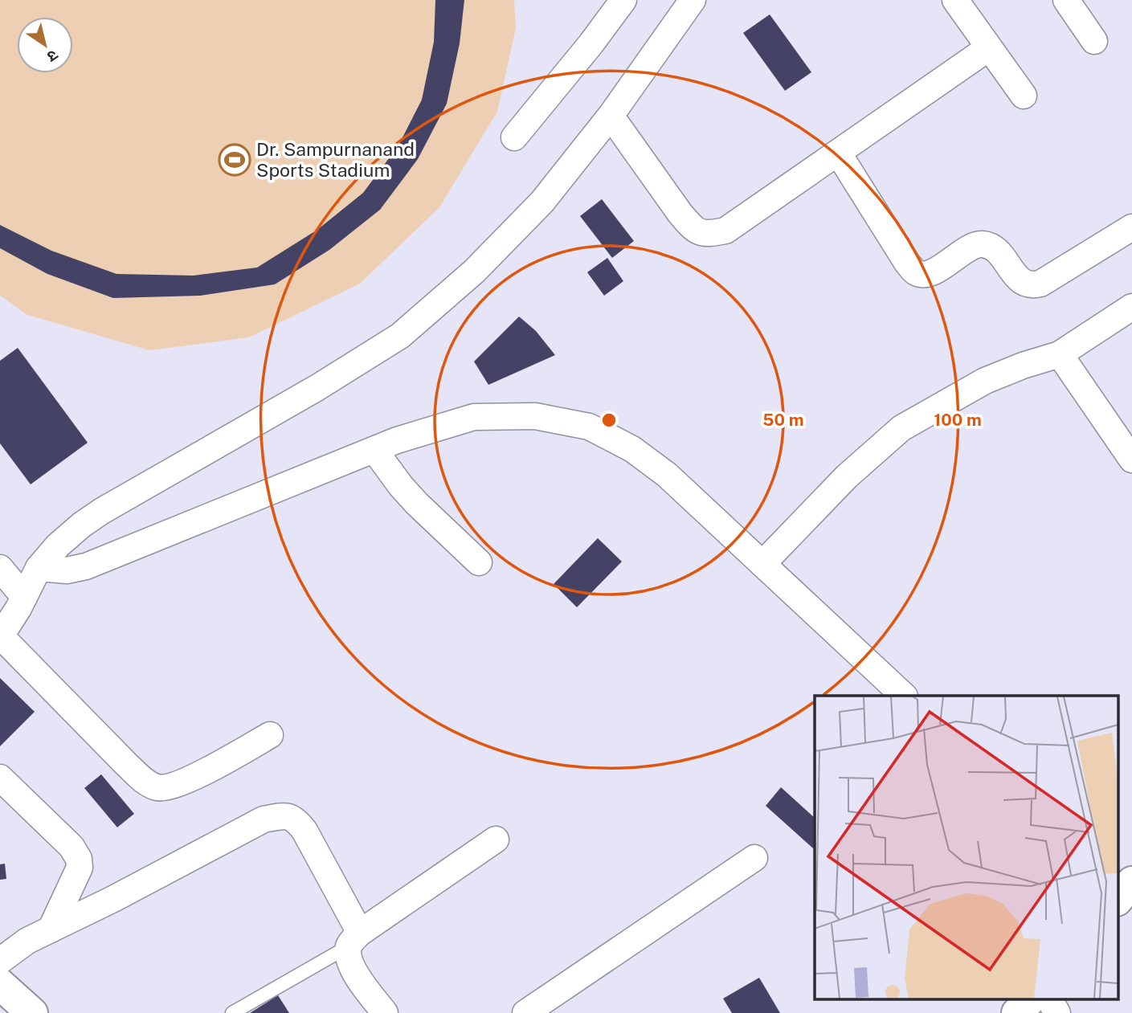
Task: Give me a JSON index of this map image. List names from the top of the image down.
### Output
{
  "places": {
    "sports": ["Dr. Sampurnanand Sports Stadium"]
  },
  "north": "bottom right",
  "rings": ["50 m", "100 m"]
}
